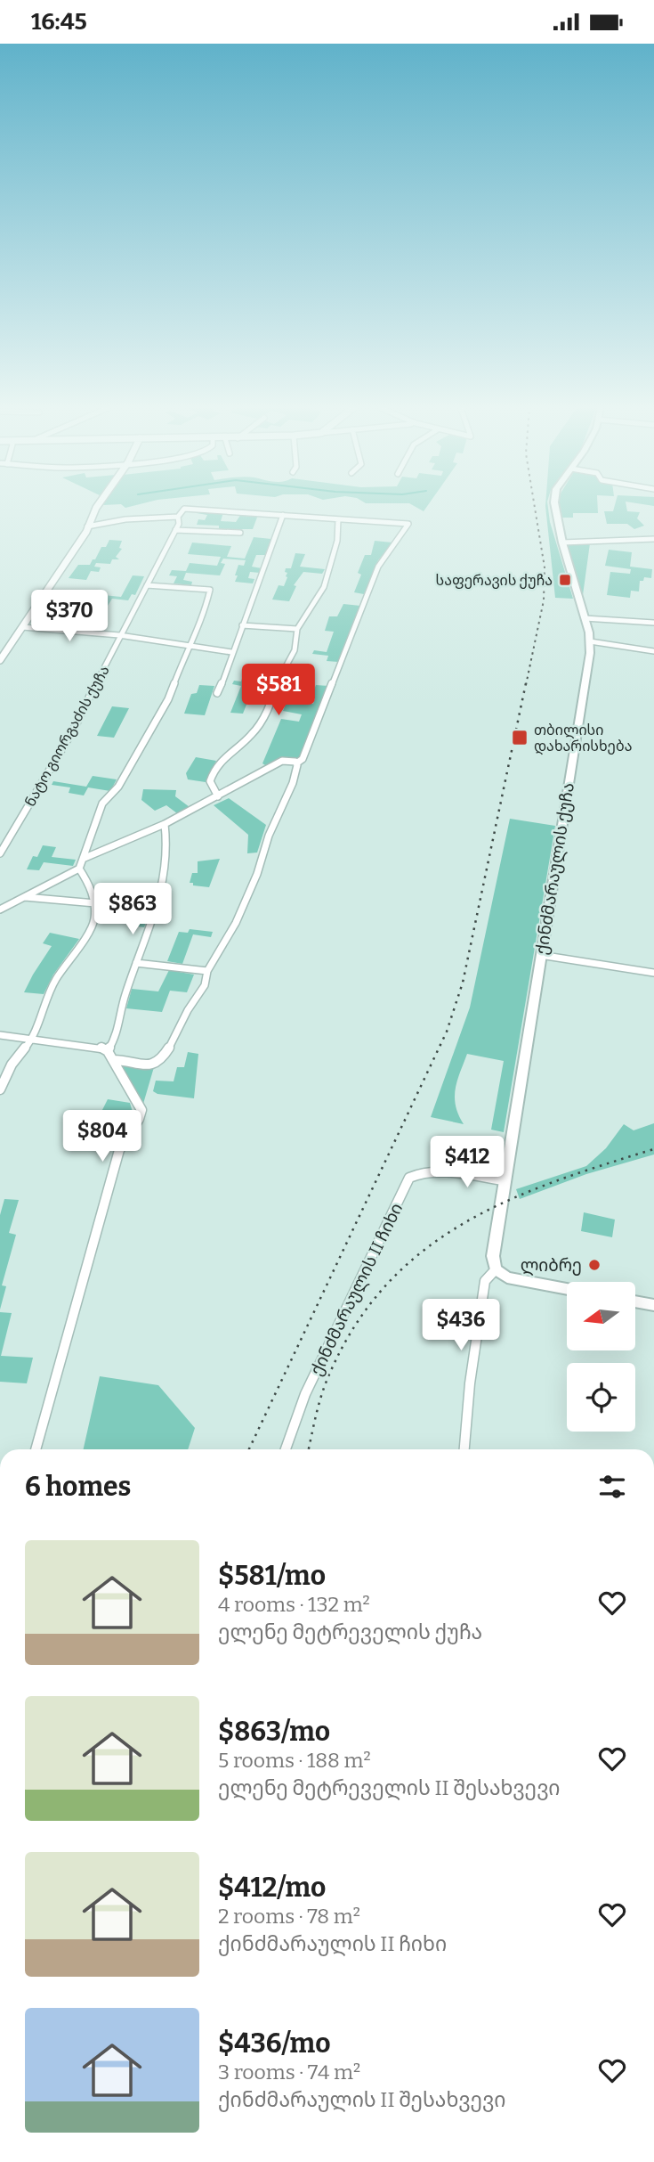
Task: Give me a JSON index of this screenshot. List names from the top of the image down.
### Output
{
  "streets": {
    "main road": ["ქინძმარაულის ქუჩა"],
    "street": ["ნატო გიორგაძის ქუჩა", "ქინძმარაულის II ჩიხი"]
  },
  "crossings": [
    ["ქინძმარაულის ქუჩა", "ქინძმარაულის II ჩიხი"]
  ],
  "places": {
    "transit": ["საფერავის ქუჩა", "თბილისი დახარისხება"],
    "other": ["ლიბრე"]
  },
  "north": "left",
  "page": {
    "status": "16:45",
    "price": [
      "$370",
      "$581",
      "$863",
      "$804",
      "$412",
      "$436"
    ],
    "heading": "6 homes",
    "list": [
      {
        "name": "$581/mo",
        "note": "4 rooms · 132 m² · ელენე მეტრეველის ქუჩა"
      },
      {
        "name": "$863/mo",
        "note": "5 rooms · 188 m² · ელენე მეტრეველის II შესახვევი"
      },
      {
        "name": "$412/mo",
        "note": "2 rooms · 78 m² · ქინძმარაულის II ჩიხი"
      },
      {
        "name": "$436/mo",
        "note": "3 rooms · 74 m² · ქინძმარაულის II შესახვევი"
      }
    ]
  }
}
